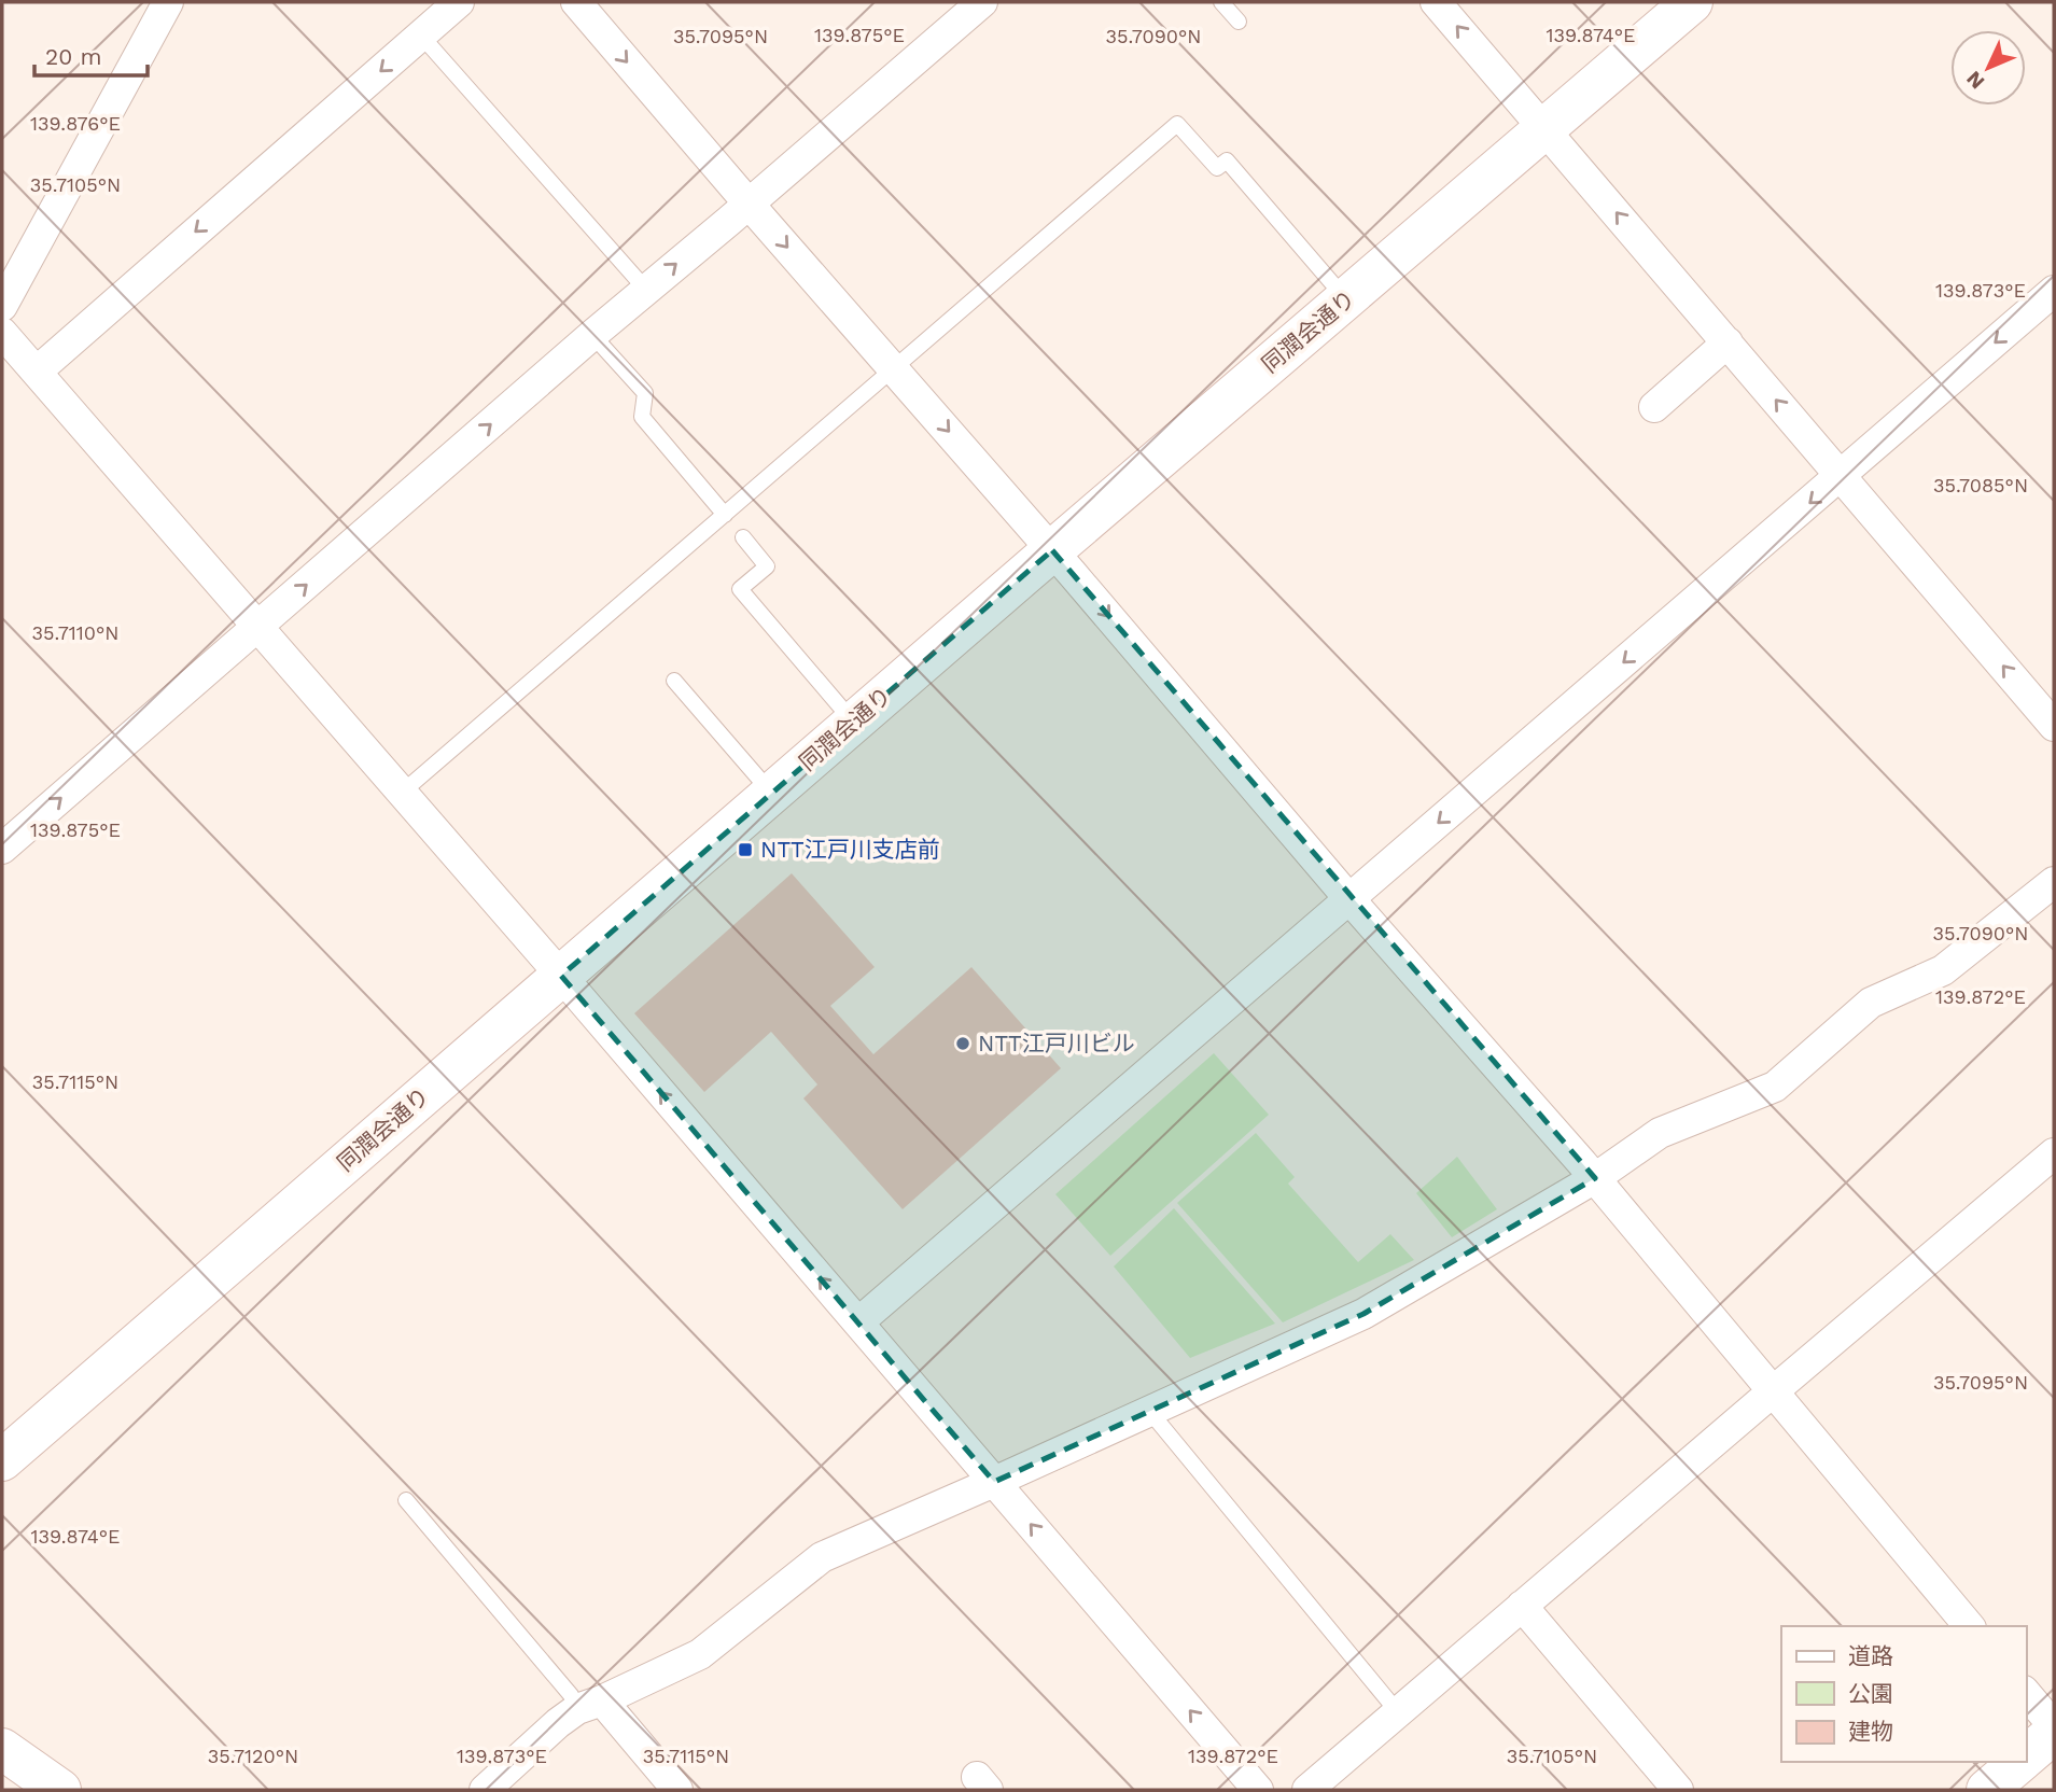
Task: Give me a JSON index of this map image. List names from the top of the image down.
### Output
{
  "streets": {
    "street": ["同潤会通り"]
  },
  "places": {
    "transit": ["NTT江戸川支店前"],
    "other": ["NTT江戸川ビル"]
  },
  "legend": ["道路", "公園", "建物"],
  "scale_bar": "20 m",
  "north": "bottom left",
  "coordinates": [
    "139.875°E",
    "139.874°E",
    "35.7095°N",
    "35.7090°N",
    "139.876°E",
    "35.7105°N",
    "139.873°E",
    "35.7085°N",
    "35.7110°N",
    "139.872°E",
    "35.7115°N",
    "35.7120°N"
  ]
}
